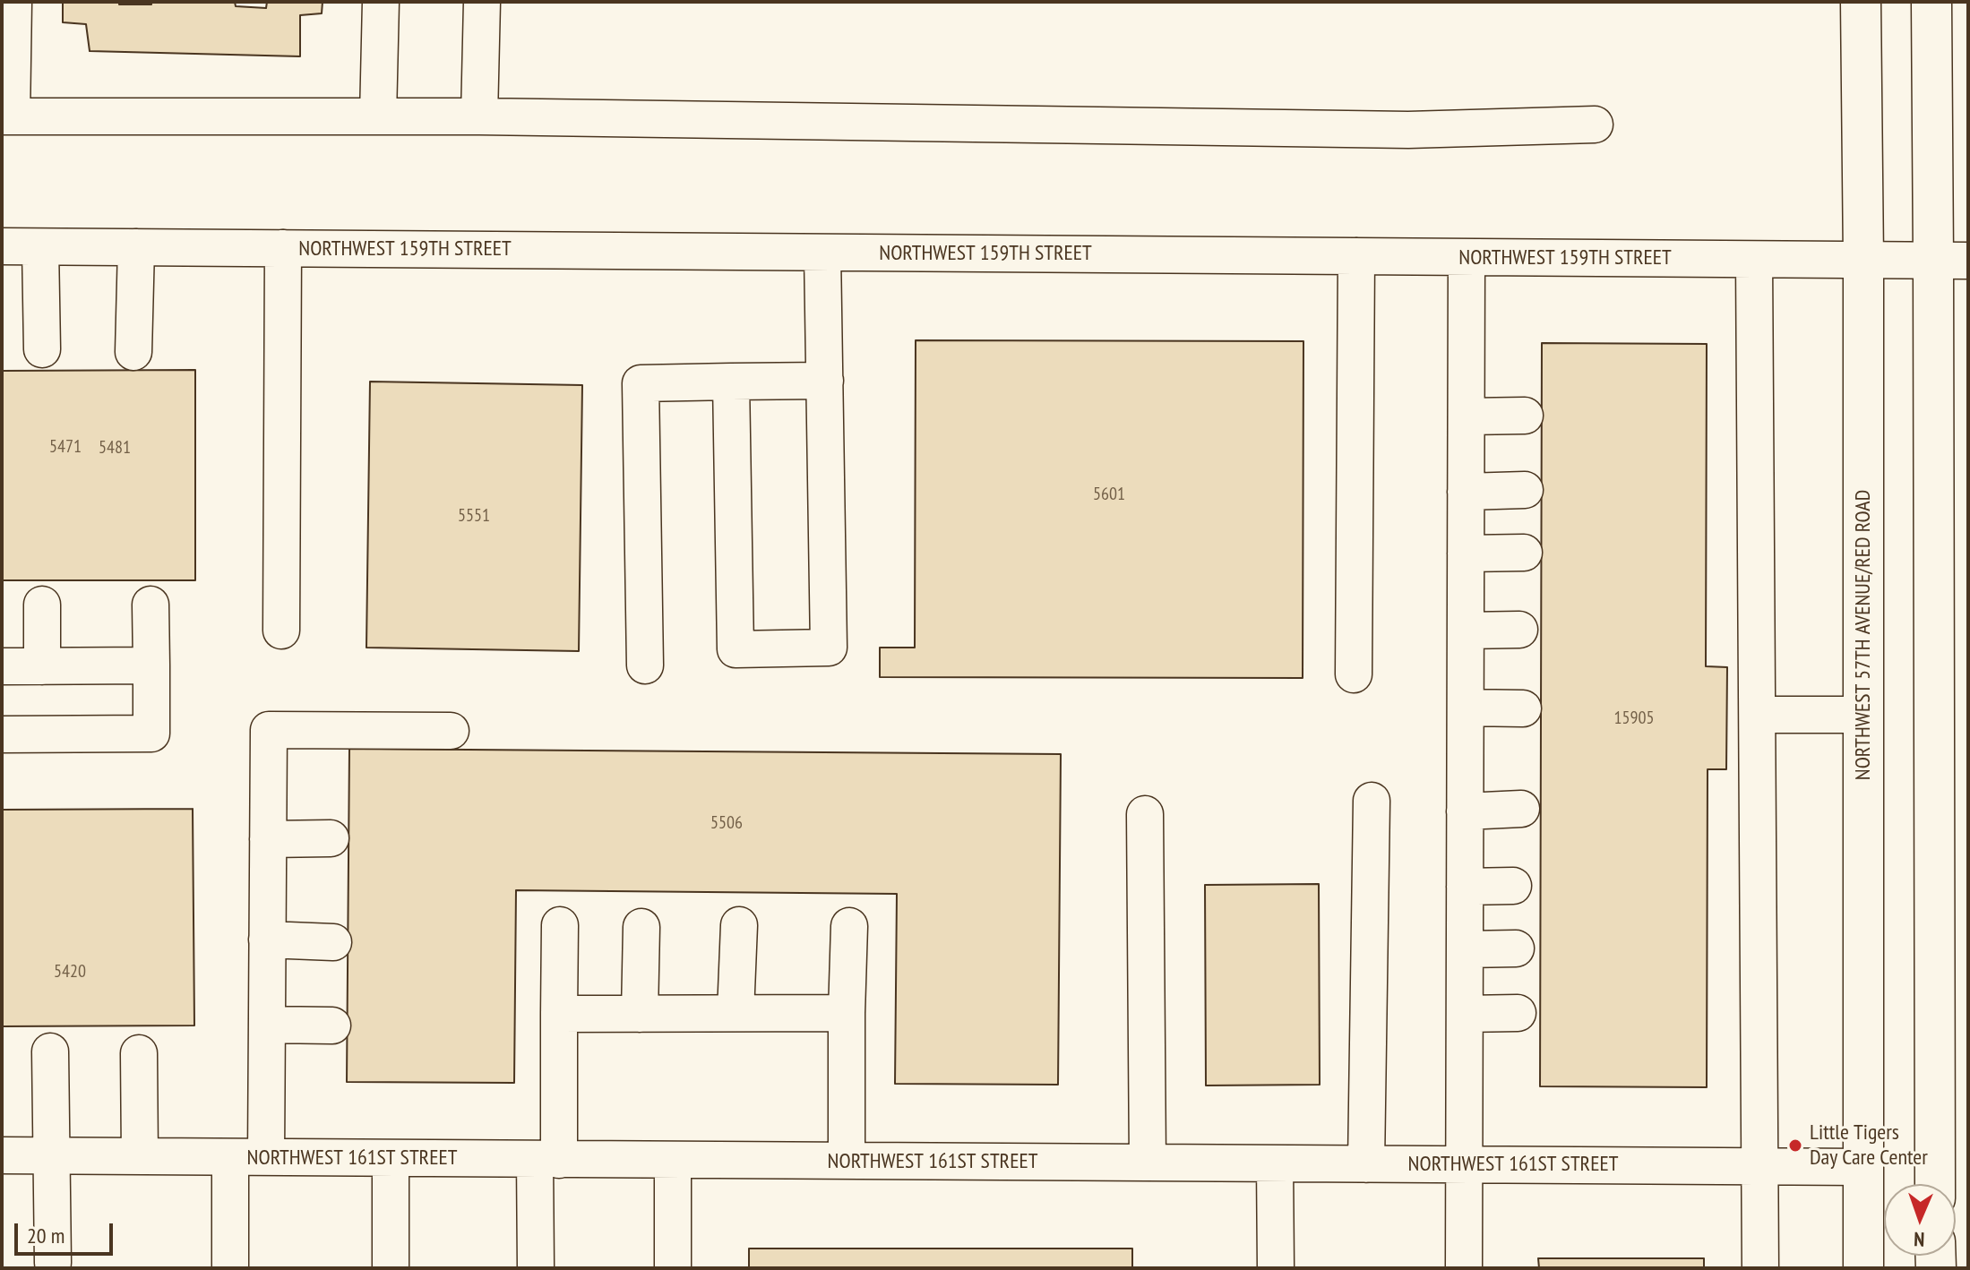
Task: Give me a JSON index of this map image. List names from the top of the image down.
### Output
{
  "streets": {
    "main road": ["NORTHWEST 57TH AVENUE/RED ROAD"],
    "street": ["NORTHWEST 159TH STREET", "NORTHWEST 161ST STREET"]
  },
  "crossings": [
    ["NORTHWEST 159TH STREET", "NORTHWEST 57TH AVENUE/RED ROAD"],
    ["NORTHWEST 57TH AVENUE/RED ROAD", "NORTHWEST 161ST STREET"]
  ],
  "places": ["Little Tigers Day Care Center"],
  "house_numbers": [
    "5471",
    "5481",
    "5601",
    "5551",
    "15905",
    "5506",
    "5420"
  ],
  "scale_bar": "20 m",
  "north": "bottom"
}
